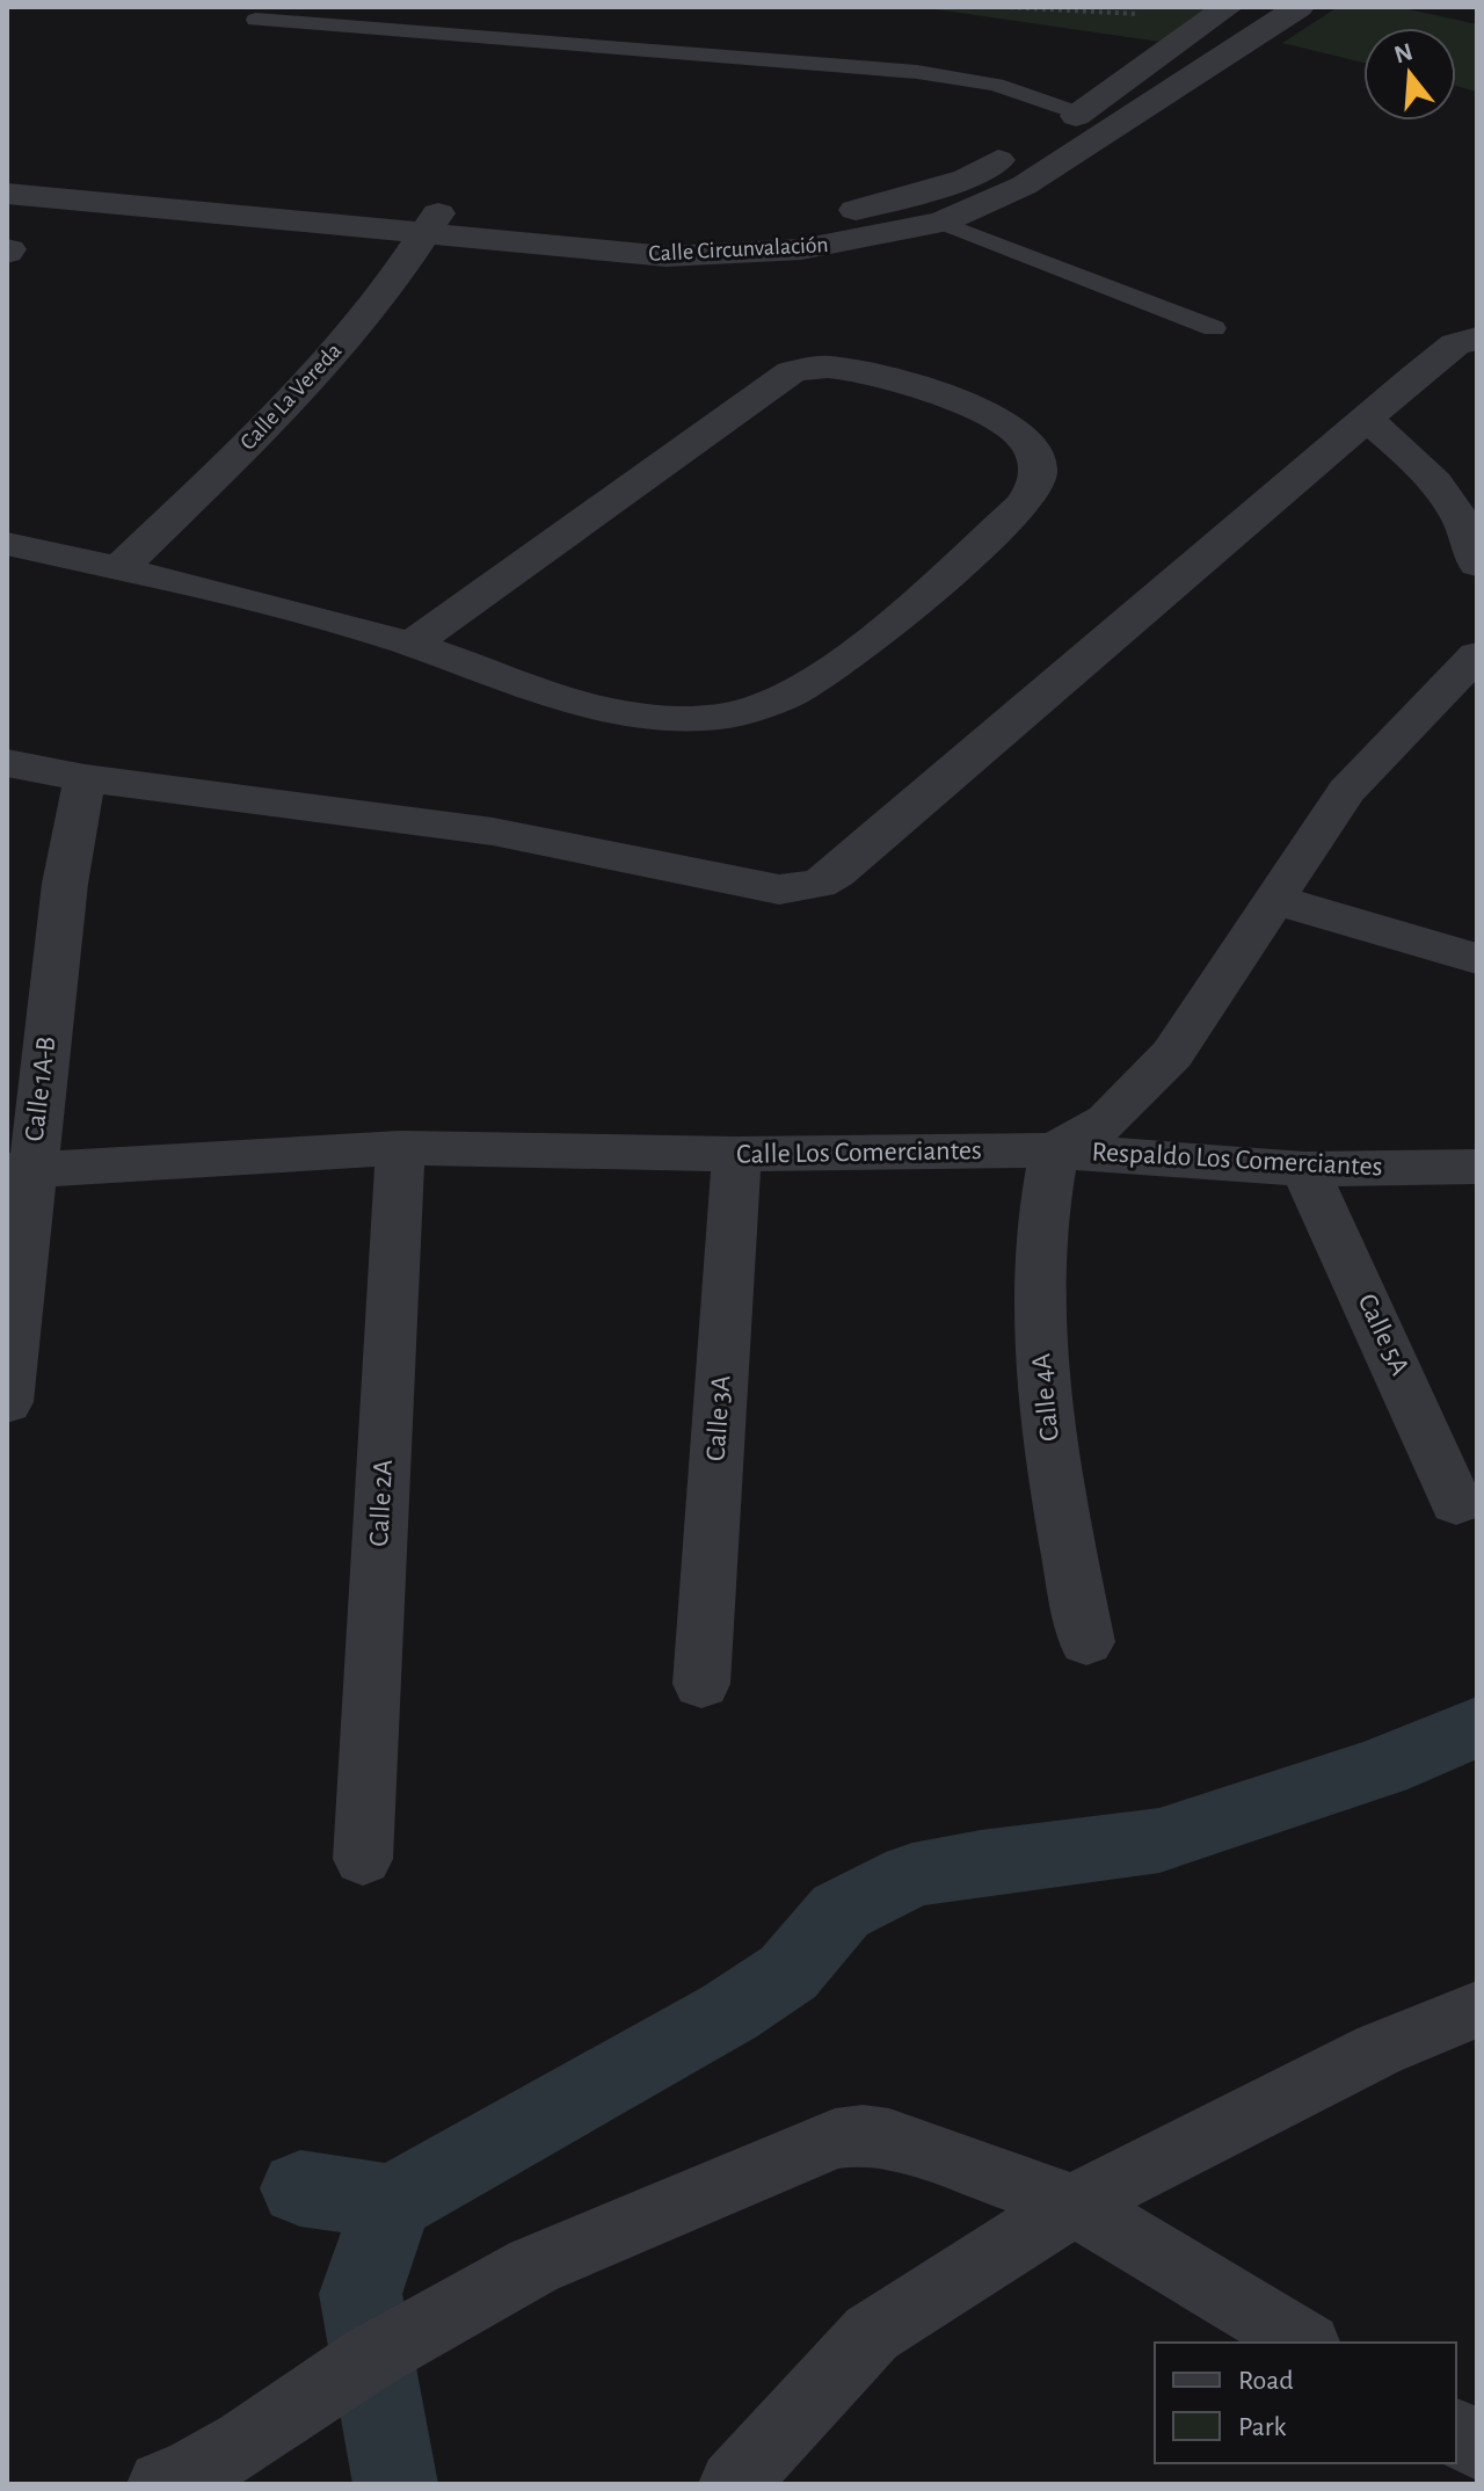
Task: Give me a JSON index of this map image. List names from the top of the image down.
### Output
{
  "streets": {
    "street": [
      "Calle Circunvalación",
      "Calle La Vereda",
      "Calle 1A-B",
      "Calle Los Comerciantes",
      "Respaldo Los Comerciantes",
      "Calle 5A",
      "Calle 4A",
      "Calle 3A",
      "Calle 2A"
    ]
  },
  "crossings": [
    ["Calle Circunvalación", "Calle La Vereda"],
    ["Calle 1A-B", "Calle Los Comerciantes"],
    ["Calle Los Comerciantes", "Respaldo Los Comerciantes"],
    ["Calle Los Comerciantes", "Calle 4A"],
    ["Calle Los Comerciantes", "Calle 3A"],
    ["Calle Los Comerciantes", "Calle 2A"],
    ["Respaldo Los Comerciantes", "Calle 5A"],
    ["Respaldo Los Comerciantes", "Calle 4A"]
  ],
  "legend": ["Road", "Park"],
  "north": "top"
}
